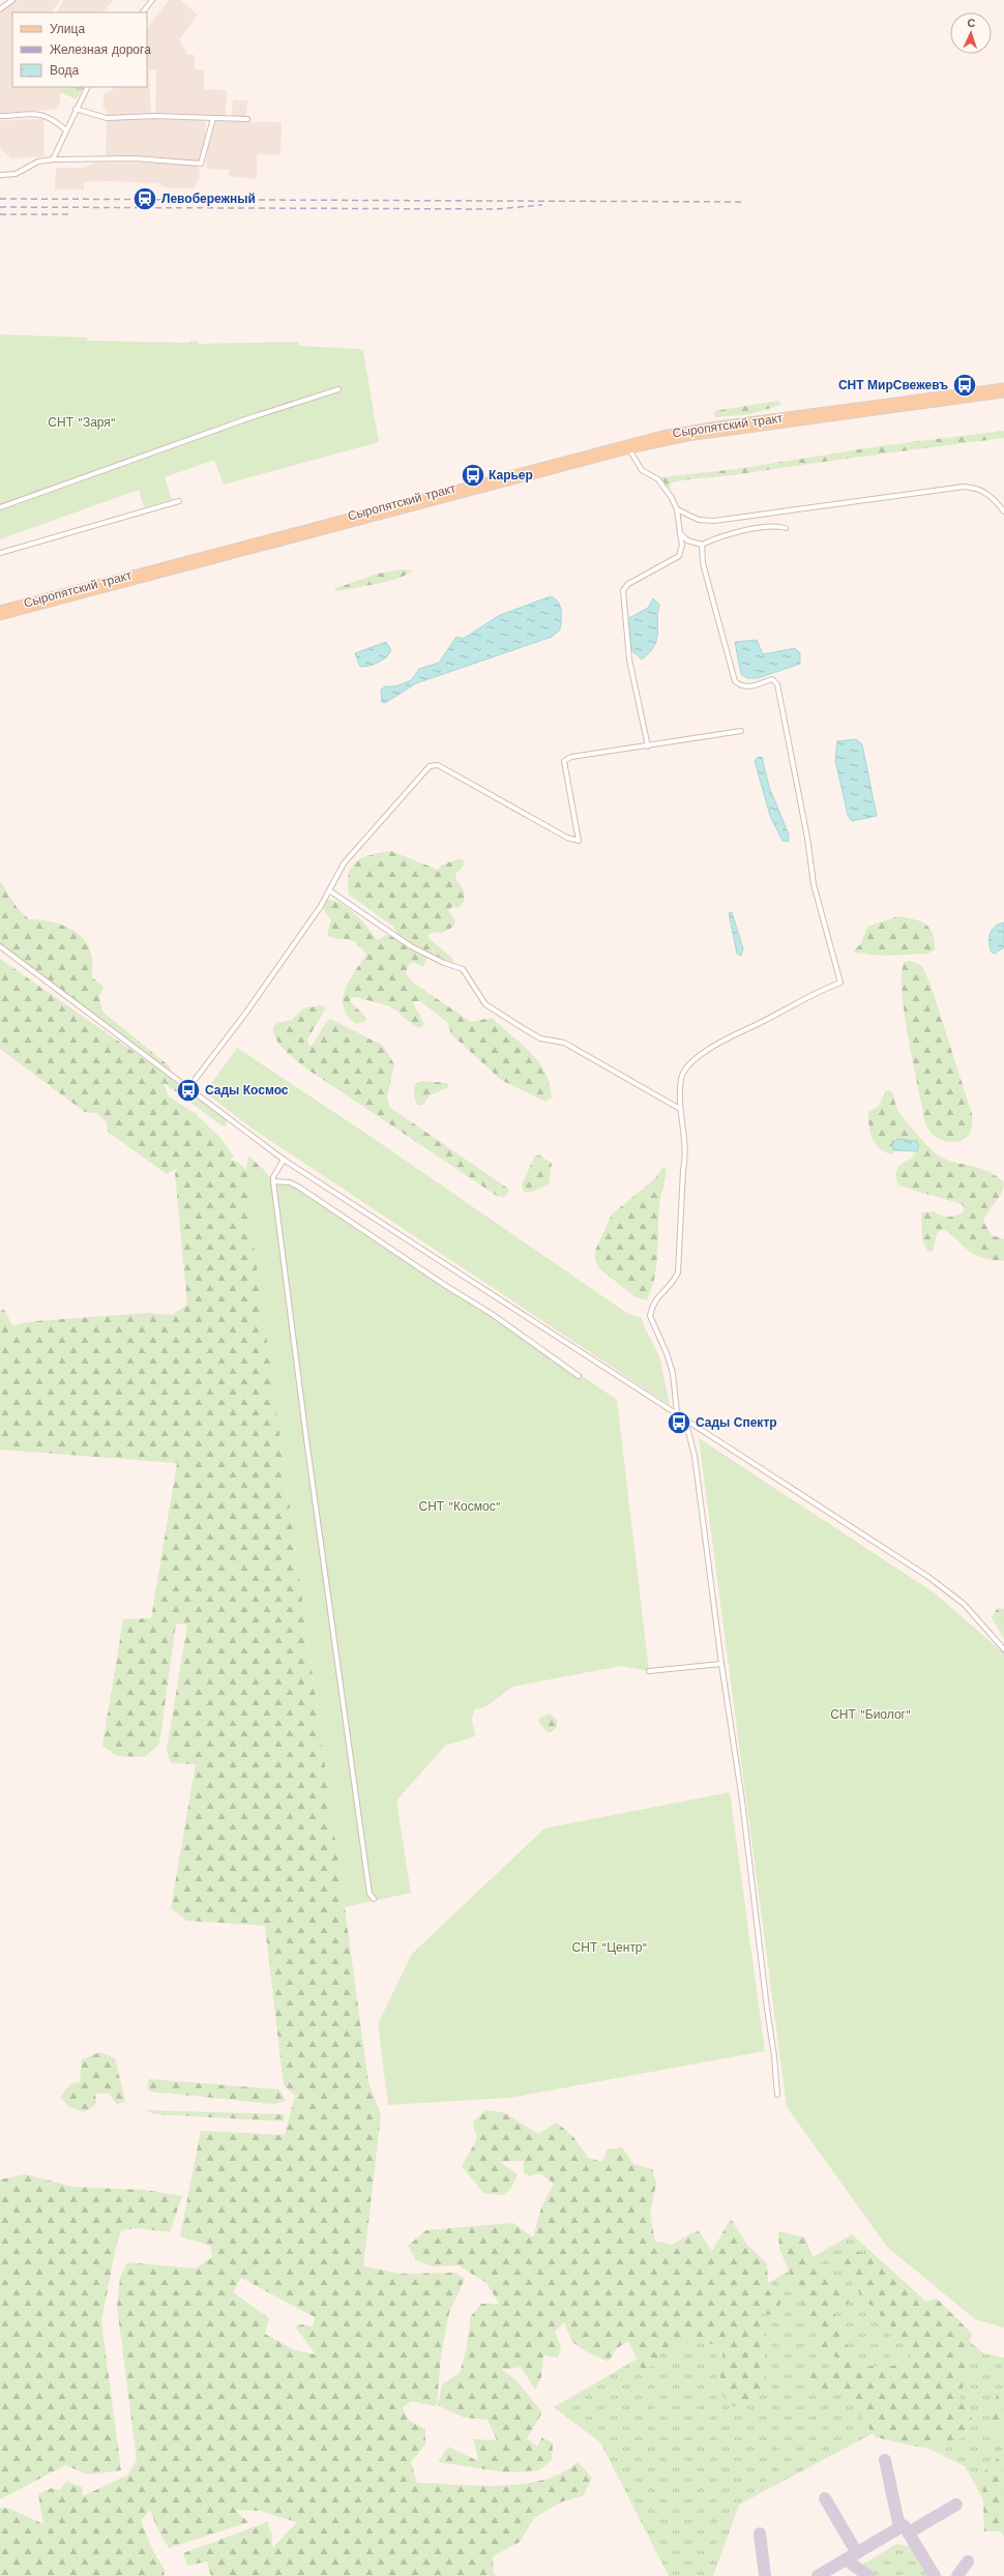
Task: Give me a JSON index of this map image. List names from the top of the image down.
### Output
{
  "streets": {
    "main road": ["Сыропятский тракт"]
  },
  "parks": [
    "СНТ \"Заря\"",
    "СНТ \"Космос\"",
    "СНТ \"Биолог\"",
    "СНТ \"Центр\""
  ],
  "places": {
    "station": ["Левобережный"],
    "bus stop": [
      "СНТ МирСвежевъ",
      "Карьер",
      "Сады Космос",
      "Сады Спектр"
    ]
  },
  "legend": ["Улица", "Железная дорога", "Вода"],
  "north": "top"
}
